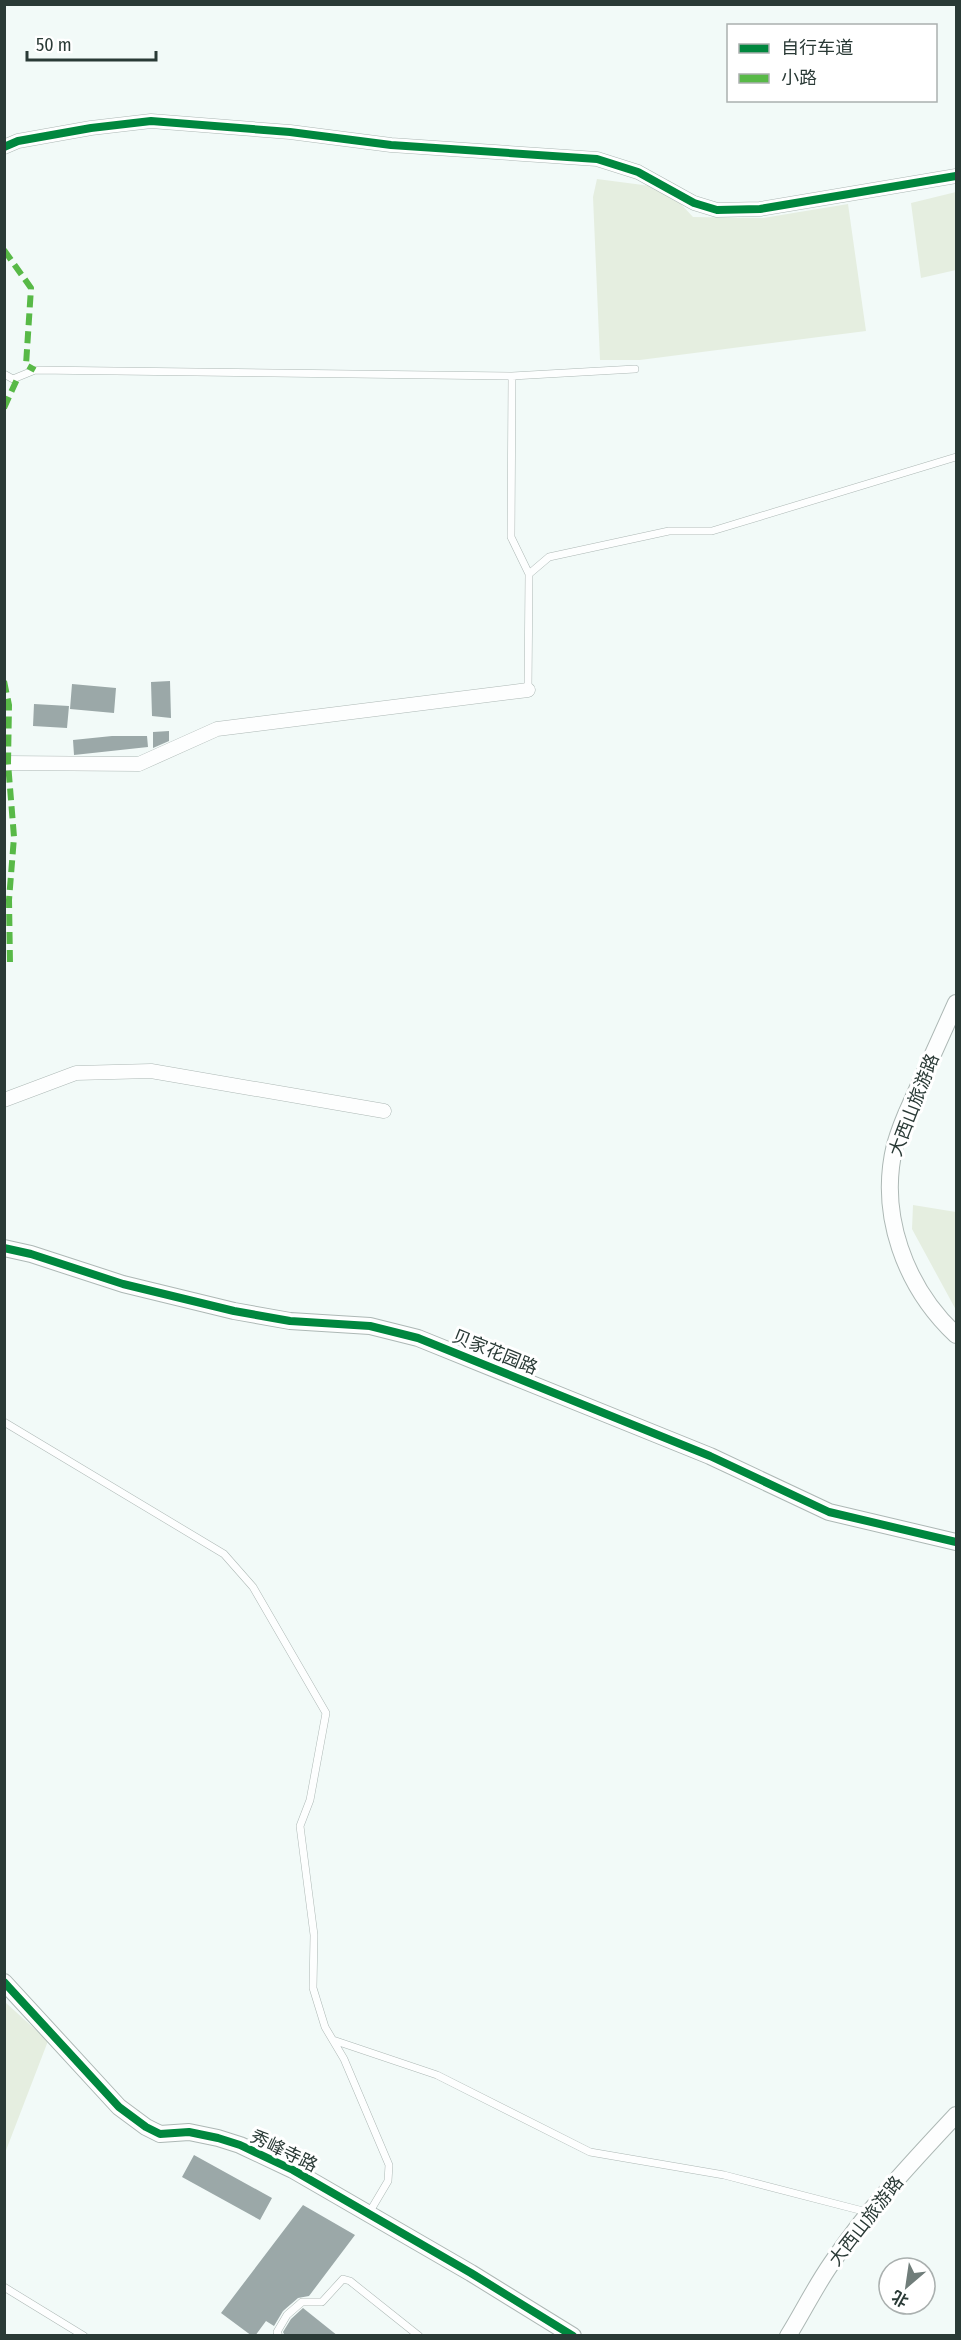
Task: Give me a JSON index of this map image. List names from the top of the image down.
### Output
{
  "streets": {
    "street": ["大西山旅游路", "贝家花园路", "秀峰寺路"]
  },
  "legend": ["自行车道", "小路"],
  "scale_bar": "50 m",
  "north": "bottom left"
}
